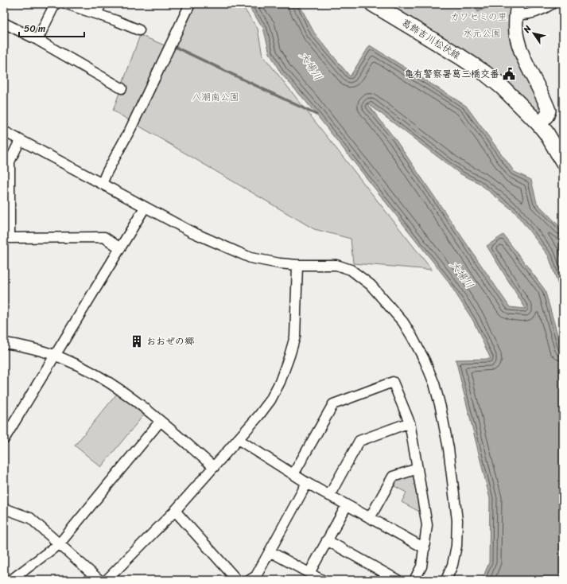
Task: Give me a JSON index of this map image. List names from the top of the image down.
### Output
{
  "streets": {
    "main road": ["葛飾吉川松伏線"]
  },
  "water": ["大場川"],
  "parks": ["カワセミの里", "水元公園", "八潮南公園"],
  "places": {
    "public building": ["亀有警察署葛三橋交番"],
    "building": ["おおぜの郷"]
  },
  "scale_bar": "50 m",
  "north": "top left"
}
